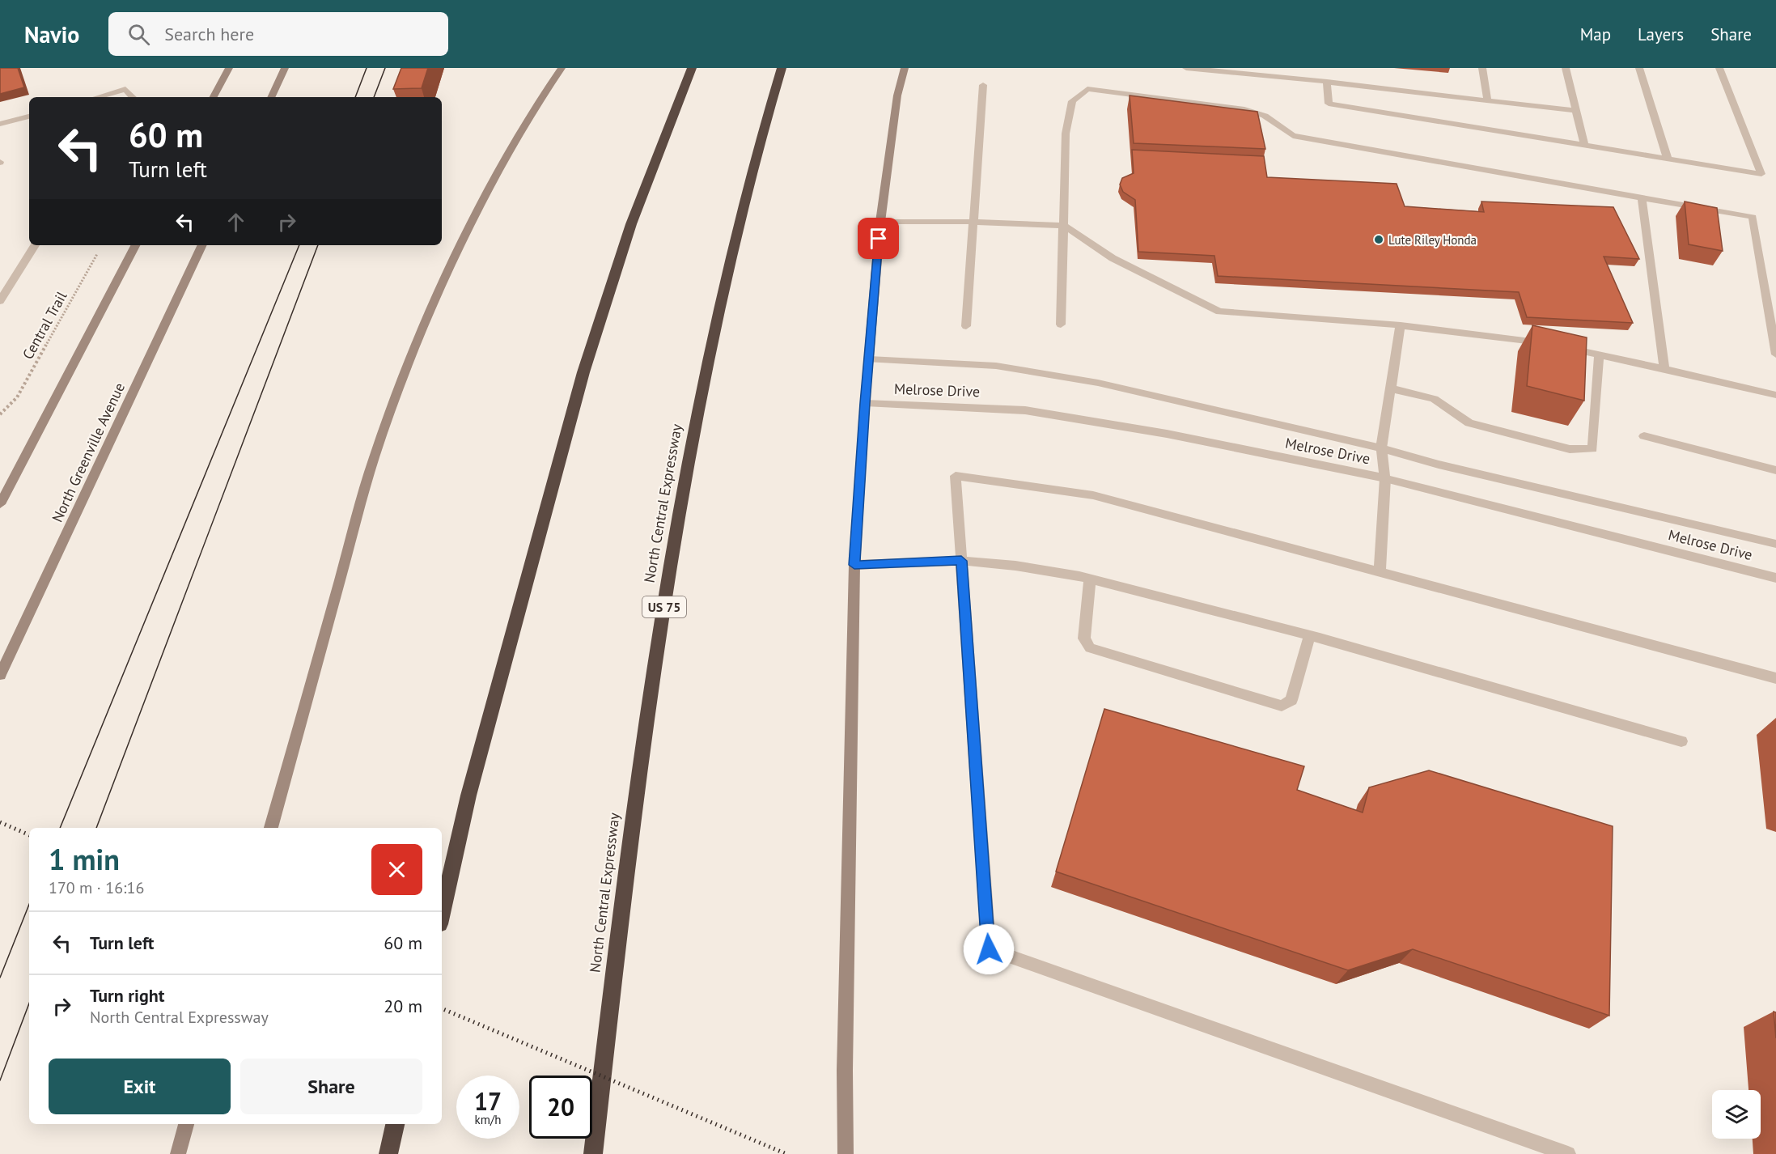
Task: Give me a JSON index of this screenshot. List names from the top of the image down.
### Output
{
  "streets": {
    "highway": ["North Central Expressway", "US 75"],
    "main road": ["North Greenville Avenue"],
    "street": ["Melrose Drive"],
    "path": ["Central Trail"]
  },
  "places": ["Lute Riley Honda"],
  "page": {
    "header": "Navio",
    "search": "Search here",
    "nav": ["Map", "Layers", "Share"],
    "turn": ["60 m", "Turn left"],
    "heading": ["1 min", "170 m · 16:16"],
    "list": [
      {
        "name": "Turn left",
        "value": "60 m"
      },
      {
        "name": "Turn right",
        "note": "North Central Expressway",
        "value": "20 m"
      }
    ],
    "buttons": ["Exit", "Share"],
    "speed": "17 km/h",
    "limit": "20"
  }
}
